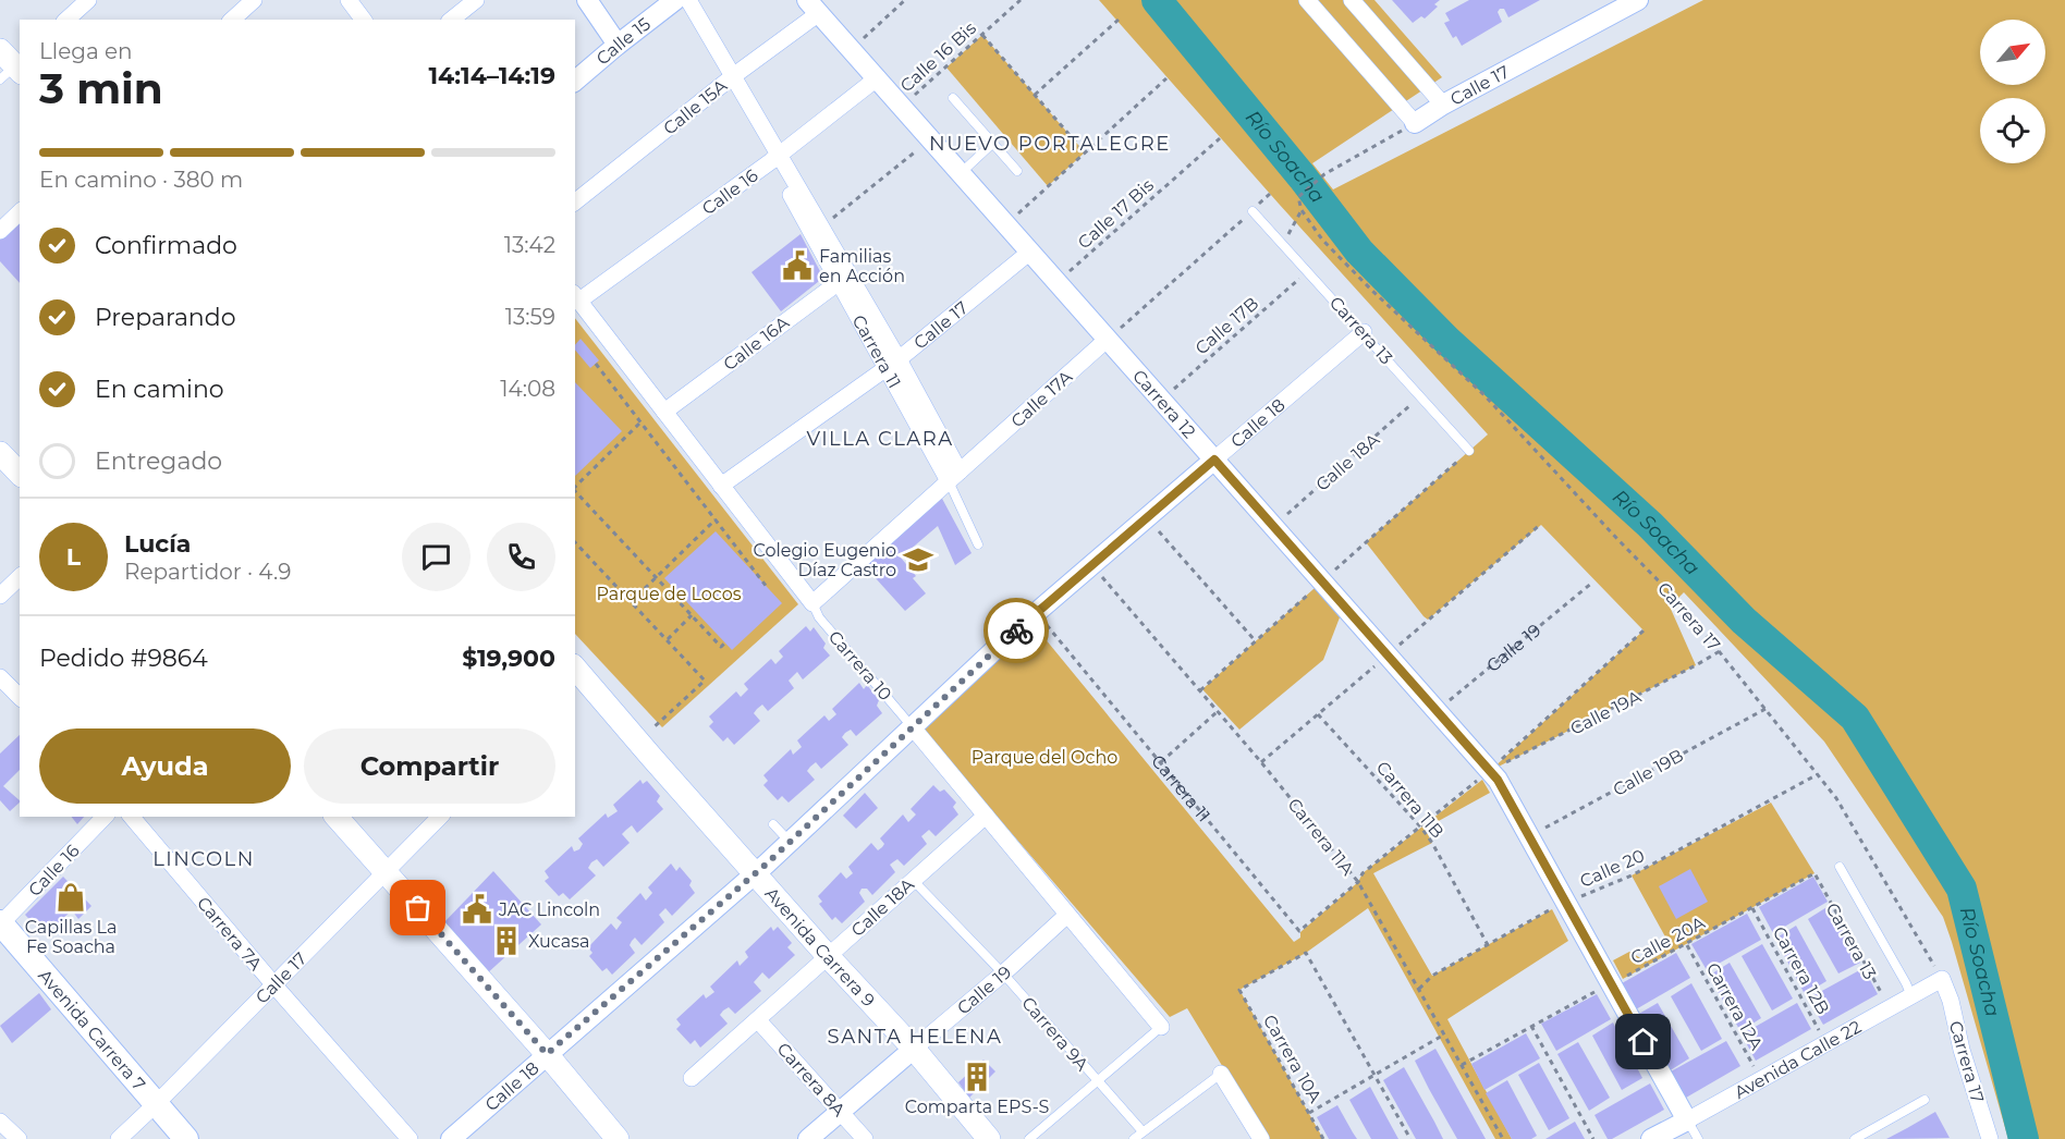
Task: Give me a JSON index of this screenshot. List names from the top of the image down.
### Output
{
  "streets": {
    "main road": ["Avenida Carrera 9", "Avenida Carrera 7"],
    "street": [
      "Calle 15",
      "Calle 17",
      "Calle 15A",
      "Calle 16",
      "Calle 16A",
      "Carrera 11",
      "Calle 17A",
      "Carrera 12",
      "Calle 18",
      "Calle 18A",
      "Carrera 17",
      "Calle 19",
      "Carrera 10",
      "Carrera 7A",
      "Avenida Calle 22",
      "Carrera 8A"
    ],
    "lane": ["Carrera 13", "Carrera 9A"],
    "path": [
      "Calle 16 Bis",
      "Calle 17 Bis",
      "Calle 17B",
      "Calle 19A",
      "Calle 19B",
      "Carrera 11B",
      "Carrera 11A",
      "Calle 20",
      "Calle 20A",
      "Carrera 12B",
      "Carrera 12A",
      "Carrera 10A"
    ]
  },
  "crossings": [
    ["Calle 16 Bis", "Carrera 12"],
    ["Calle 17", "Carrera 11"],
    ["Calle 17", "Carrera 12"],
    ["Calle 17", "Carrera 17"],
    ["Calle 17", "Carrera 10"],
    ["Calle 17", "Carrera 7A"],
    ["Calle 17", "Avenida Carrera 7"],
    ["Calle 15A", "Carrera 12"],
    ["Calle 16", "Carrera 11"],
    ["Calle 16", "Carrera 12"],
    ["Calle 16", "Carrera 10"],
    ["Calle 16", "Avenida Carrera 7"],
    ["Calle 17 Bis", "Carrera 12"],
    ["Calle 17B", "Carrera 13"],
    ["Calle 17B", "Carrera 12"],
    ["Carrera 13", "Calle 18"],
    ["Carrera 13", "Calle 18A"],
    ["Carrera 13", "Calle 20A"],
    ["Carrera 13", "Avenida Calle 22"],
    ["Calle 16A", "Carrera 11"],
    ["Calle 16A", "Carrera 10"],
    ["Carrera 11", "Calle 17A"],
    ["Carrera 11", "Calle 18"],
    ["Carrera 11", "Calle 19A"],
    ["Calle 17A", "Carrera 12"],
    ["Calle 17A", "Carrera 10"],
    ["Carrera 12", "Calle 18"],
    ["Carrera 12", "Calle 18A"],
    ["Carrera 12", "Calle 19"],
    ["Carrera 12", "Calle 19A"],
    ["Carrera 12", "Calle 19B"],
    ["Carrera 12", "Calle 20"],
    ["Carrera 12", "Calle 20A"],
    ["Carrera 12", "Avenida Calle 22"],
    ["Calle 18", "Carrera 10"],
    ["Calle 18", "Carrera 11A"],
    ["Calle 18", "Avenida Carrera 9"],
    ["Calle 18A", "Carrera 10"],
    ["Calle 18A", "Avenida Carrera 9"],
    ["Calle 18A", "Carrera 9A"],
    ["Calle 18A", "Carrera 8A"],
    ["Carrera 17", "Calle 19A"],
    ["Carrera 17", "Calle 19B"],
    ["Carrera 17", "Calle 20"],
    ["Carrera 17", "Avenida Calle 22"],
    ["Calle 19", "Carrera 10"],
    ["Calle 19", "Avenida Carrera 9"],
    ["Calle 19", "Carrera 9A"],
    ["Calle 19", "Carrera 8A"],
    ["Calle 19A", "Carrera 11B"],
    ["Calle 19A", "Carrera 11A"],
    ["Carrera 11B", "Calle 20"],
    ["Carrera 11A", "Calle 20"],
    ["Carrera 11A", "Calle 20A"],
    ["Calle 20A", "Carrera 12B"],
    ["Calle 20A", "Carrera 12A"],
    ["Carrera 12B", "Avenida Calle 22"],
    ["Carrera 12A", "Avenida Calle 22"]
  ],
  "districts": [
    "NUEVO PORTALEGRE",
    "VILLA CLARA",
    "LINCOLN",
    "SANTA HELENA"
  ],
  "water": ["Río Soacha"],
  "parks": ["Parque de Locos", "Parque del Ocho"],
  "places": {
    "public building": ["Familias en Acción", "JAC Lincoln"],
    "school or university": ["Colegio Eugenio Díaz Castro"],
    "shop": ["Capillas La Fe Soacha"],
    "building": ["Xucasa", "Comparta EPS-S"]
  },
  "north": "top right",
  "page": {
    "heading": ["3 min", "Llega en", "14:14–14:19"],
    "panel": [
      "Lucía",
      "Repartidor · 4.9",
      "Pedido #9864",
      "$19,900"
    ],
    "bar": "En camino · 380 m",
    "list": [
      ["Confirmado", "13:42"],
      ["Preparando", "13:59"],
      ["En camino", "14:08"],
      "Entregado"
    ],
    "round": "L",
    "buttons": ["Ayuda", "Compartir"]
  }
}
